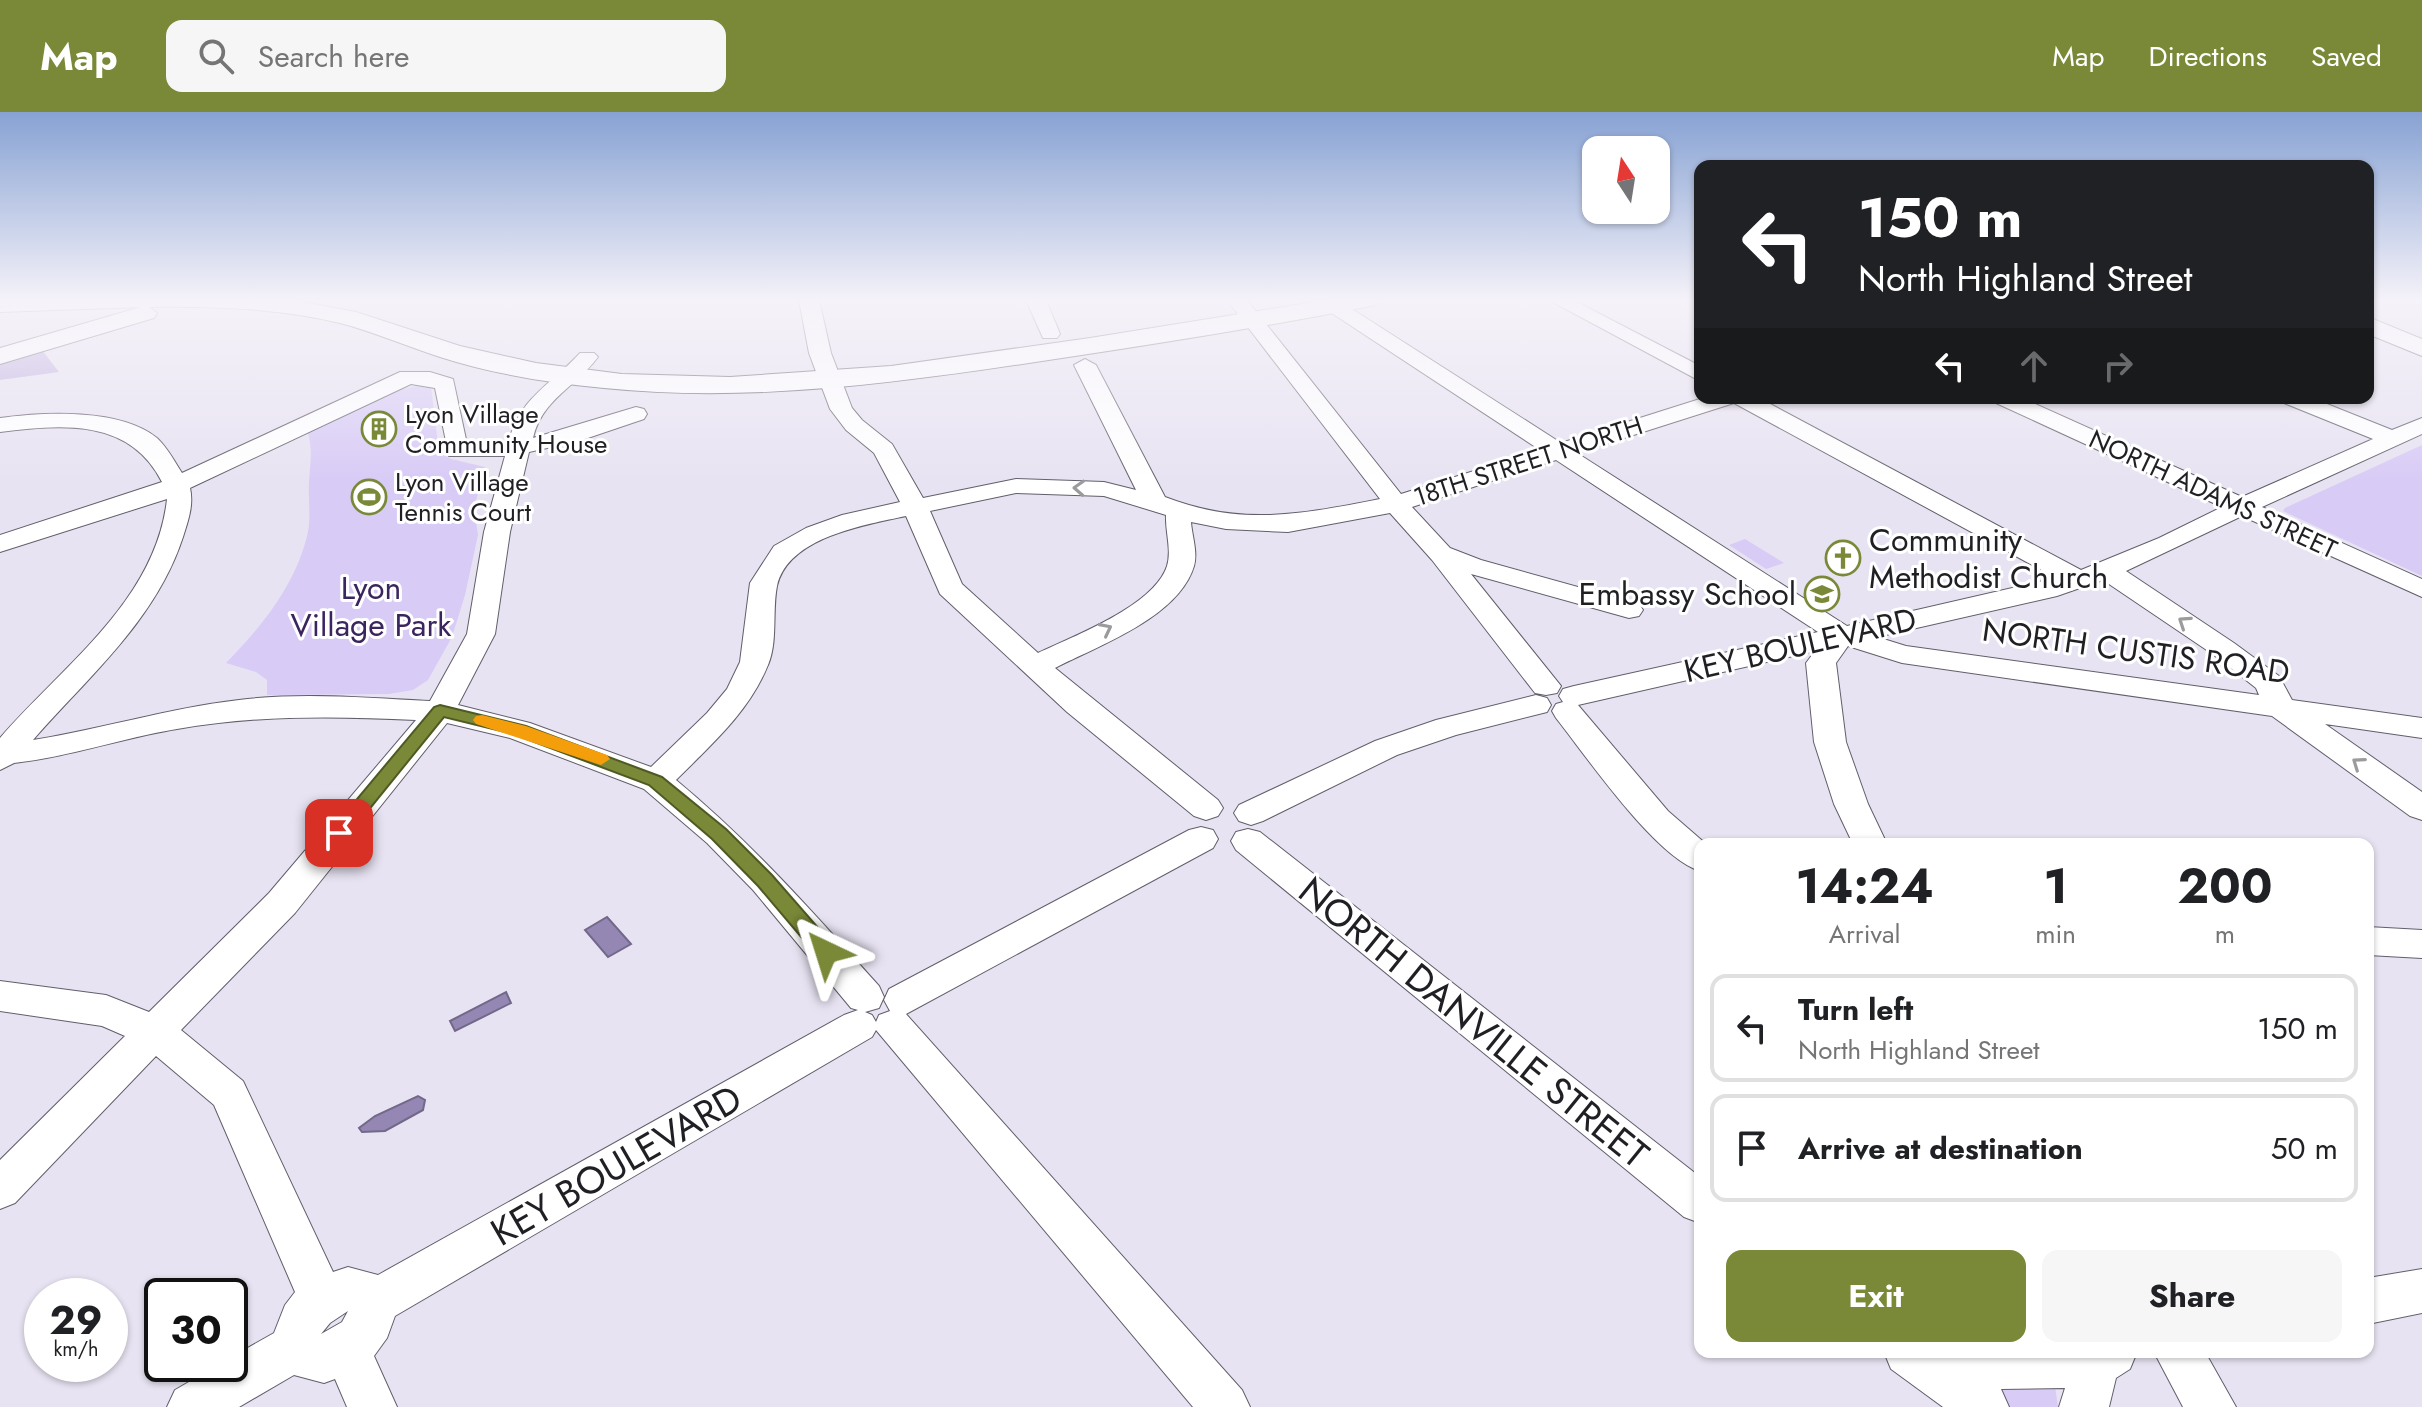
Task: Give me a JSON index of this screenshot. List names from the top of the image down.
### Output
{
  "streets": {
    "street": [
      "18TH STREET NORTH",
      "NORTH ADAMS STREET",
      "KEY BOULEVARD",
      "NORTH CUSTIS ROAD",
      "NORTH DANVILLE STREET"
    ]
  },
  "crossings": [
    ["NORTH ADAMS STREET", "KEY BOULEVARD"],
    ["KEY BOULEVARD", "NORTH CUSTIS ROAD"],
    ["KEY BOULEVARD", "NORTH DANVILLE STREET"]
  ],
  "parks": ["Lyon Village Park"],
  "places": {
    "building": ["Lyon Village Community House"],
    "sports": ["Lyon Village Tennis Court"],
    "church": ["Community Methodist Church"],
    "school or university": ["Embassy School"]
  },
  "north": "top",
  "page": {
    "header": "Map",
    "search": "Search here",
    "nav": ["Map", "Directions", "Saved"],
    "turn": ["150 m", "North Highland Street"],
    "eta": [
      "14:24",
      "Arrival",
      "1",
      "min",
      "200",
      "m"
    ],
    "list": [
      {
        "name": "Turn left",
        "note": "North Highland Street",
        "value": "150 m"
      },
      {
        "name": "Arrive at destination",
        "value": "50 m"
      }
    ],
    "buttons": ["Exit", "Share"],
    "speed": "29 km/h",
    "limit": "30"
  }
}
